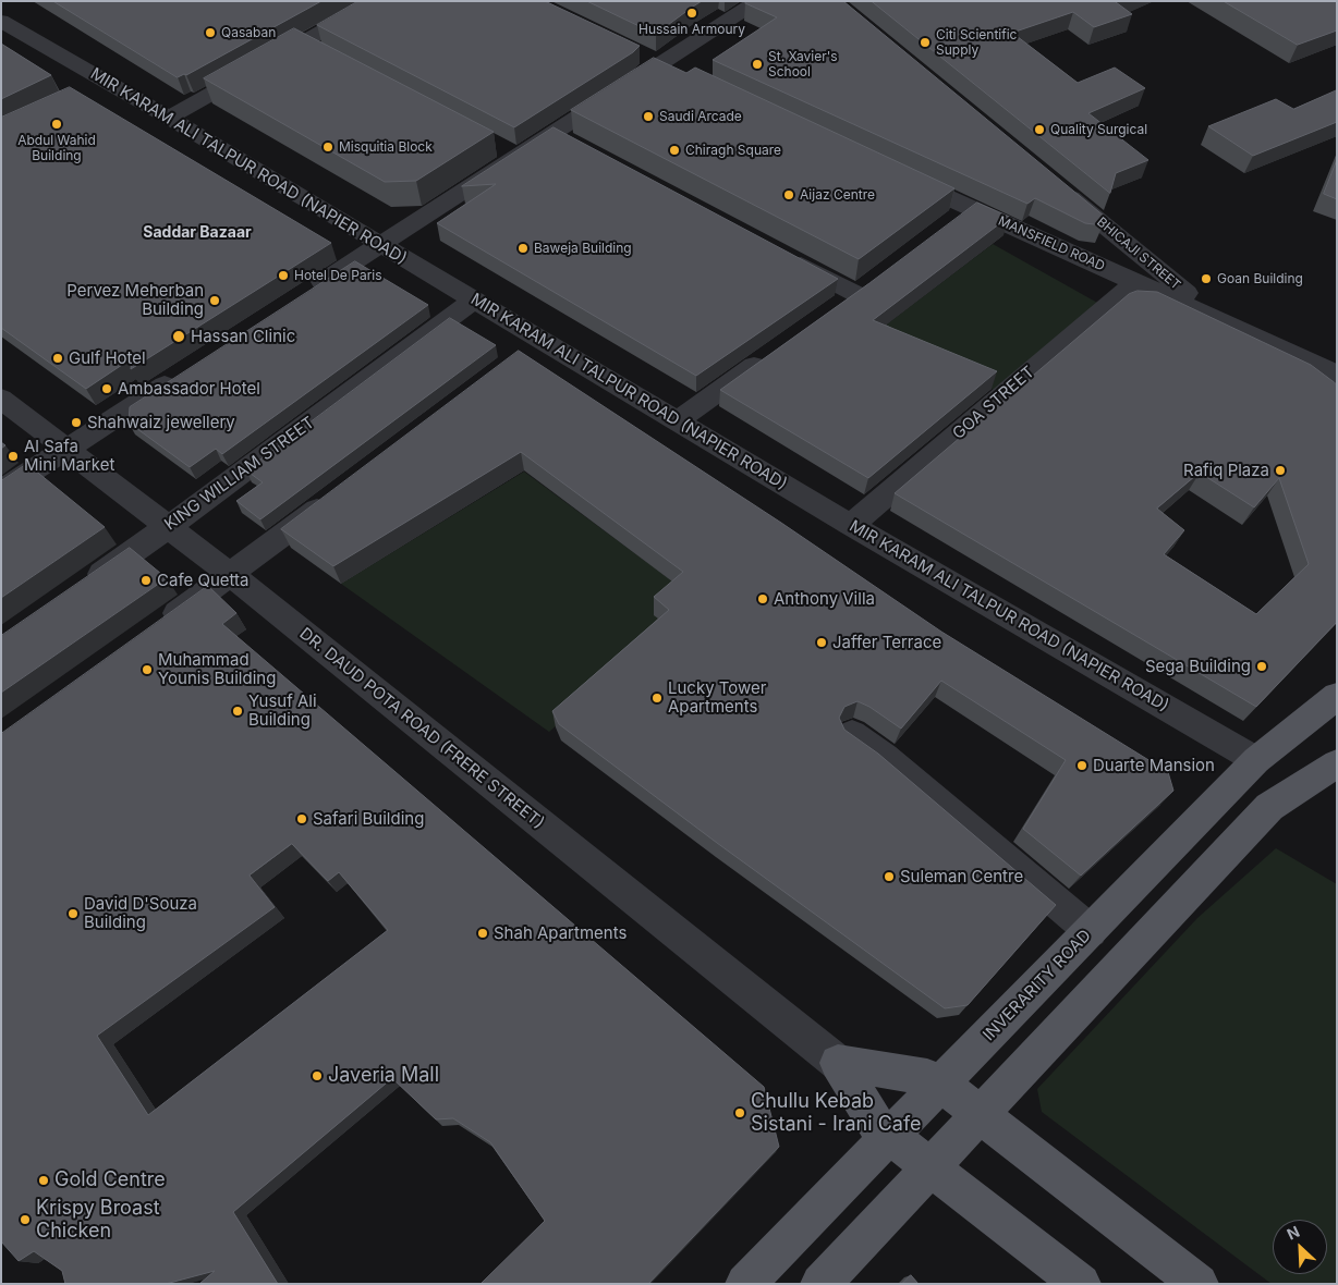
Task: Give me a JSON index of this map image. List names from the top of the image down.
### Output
{
  "streets": {
    "main road": ["DR. DAUD POTA ROAD (FRERE STREET)", "INVERARITY ROAD"],
    "street": [
      "MIR KARAM ALI TALPUR ROAD (NAPIER ROAD)",
      "MANSFIELD ROAD",
      "BHICAJI STREET",
      "GOA STREET",
      "KING WILLIAM STREET"
    ]
  },
  "crossings": [
    ["MIR KARAM ALI TALPUR ROAD (NAPIER ROAD)", "GOA STREET"],
    ["MIR KARAM ALI TALPUR ROAD (NAPIER ROAD)", "KING WILLIAM STREET"],
    ["MIR KARAM ALI TALPUR ROAD (NAPIER ROAD)", "INVERARITY ROAD"],
    ["MANSFIELD ROAD", "BHICAJI STREET"],
    ["MANSFIELD ROAD", "GOA STREET"],
    ["KING WILLIAM STREET", "DR. DAUD POTA ROAD (FRERE STREET)"],
    ["DR. DAUD POTA ROAD (FRERE STREET)", "INVERARITY ROAD"]
  ],
  "districts": ["Saddar Bazaar"],
  "places": [
    "Hussain Armoury",
    "Qasaban",
    "Citi Scientific Supply",
    "St. Xavier's School",
    "Saudi Arcade",
    "Abdul Wahid Building",
    "Quality Surgical",
    "Misquitia Block",
    "Chiragh Square",
    "Aijaz Centre",
    "Baweja Building",
    "Hotel De Paris",
    "Goan Building",
    "Pervez Meherban Building",
    "Hassan Clinic",
    "Gulf Hotel",
    "Ambassador Hotel",
    "Shahwaiz jewellery",
    "Al Safa Mini Market",
    "Rafiq Plaza",
    "Cafe Quetta",
    "Anthony Villa",
    "Jaffer Terrace",
    "Sega Building",
    "Muhammad Younis Building",
    "Lucky Tower Apartments",
    "Yusuf Ali Building",
    "Duarte Mansion",
    "Safari Building",
    "Suleman Centre",
    "David D'Souza Building",
    "Shah Apartments",
    "Javeria Mall",
    "Chullu Kebab Sistani - Irani Cafe",
    "Gold Centre",
    "Krispy Broast Chicken"
  ],
  "north": "top left"
}
